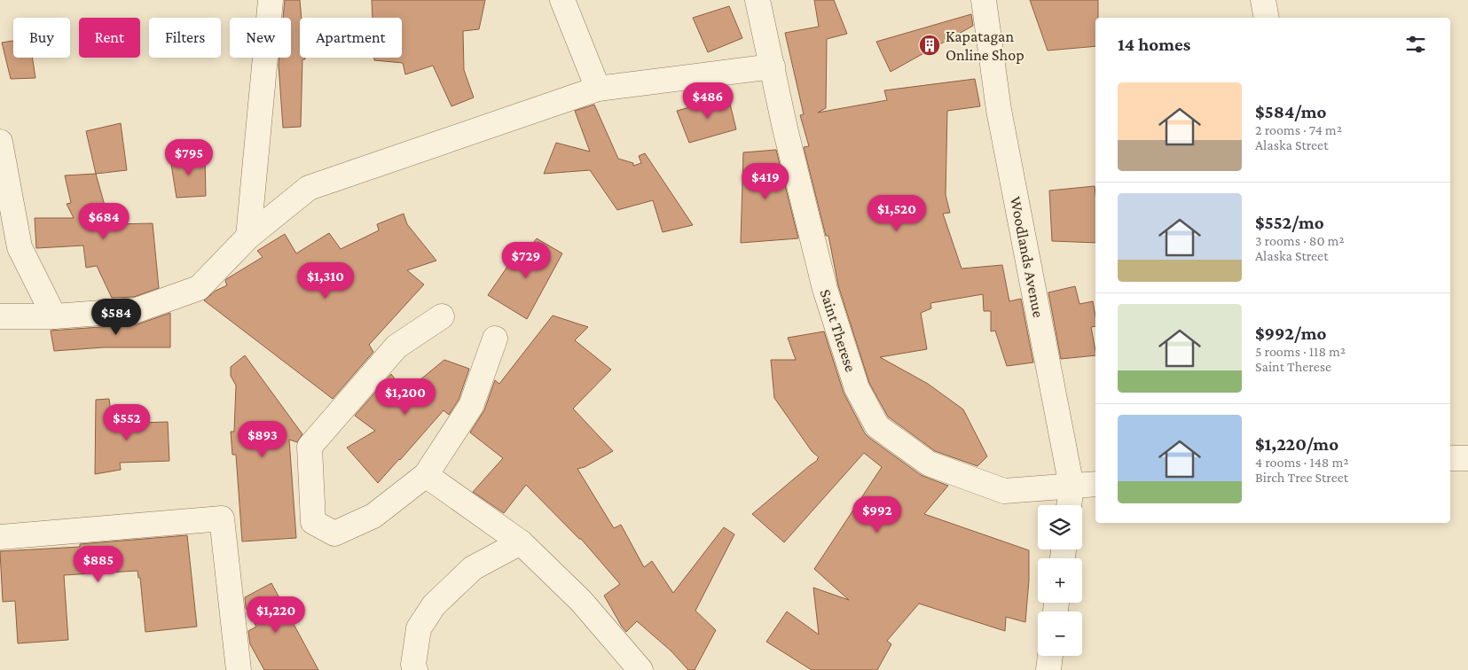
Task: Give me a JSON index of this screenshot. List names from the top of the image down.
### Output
{
  "streets": {
    "street": ["Woodlands Avenue", "Saint Therese"]
  },
  "crossings": [
    ["Woodlands Avenue", "Saint Therese"]
  ],
  "places": {
    "building": ["Kapatagan Online Shop"]
  },
  "page": {
    "chip": [
      "Buy",
      "Rent",
      "Filters",
      "New",
      "Apartment"
    ],
    "heading": "14 homes",
    "list": [
      {
        "name": "$584/mo",
        "note": "2 rooms · 74 m² · Alaska Street"
      },
      {
        "name": "$552/mo",
        "note": "3 rooms · 80 m² · Alaska Street"
      },
      {
        "name": "$992/mo",
        "note": "5 rooms · 118 m² · Saint Therese"
      },
      {
        "name": "$1,220/mo",
        "note": "4 rooms · 148 m² · Birch Tree Street"
      }
    ],
    "price": [
      "$486",
      "$795",
      "$419",
      "$1,520",
      "$684",
      "$729",
      "$1,310",
      "$584",
      "$1,200",
      "$552",
      "$893",
      "$992",
      "$885",
      "$1,220"
    ],
    "map_buttons": ["+", "−"]
  }
}
